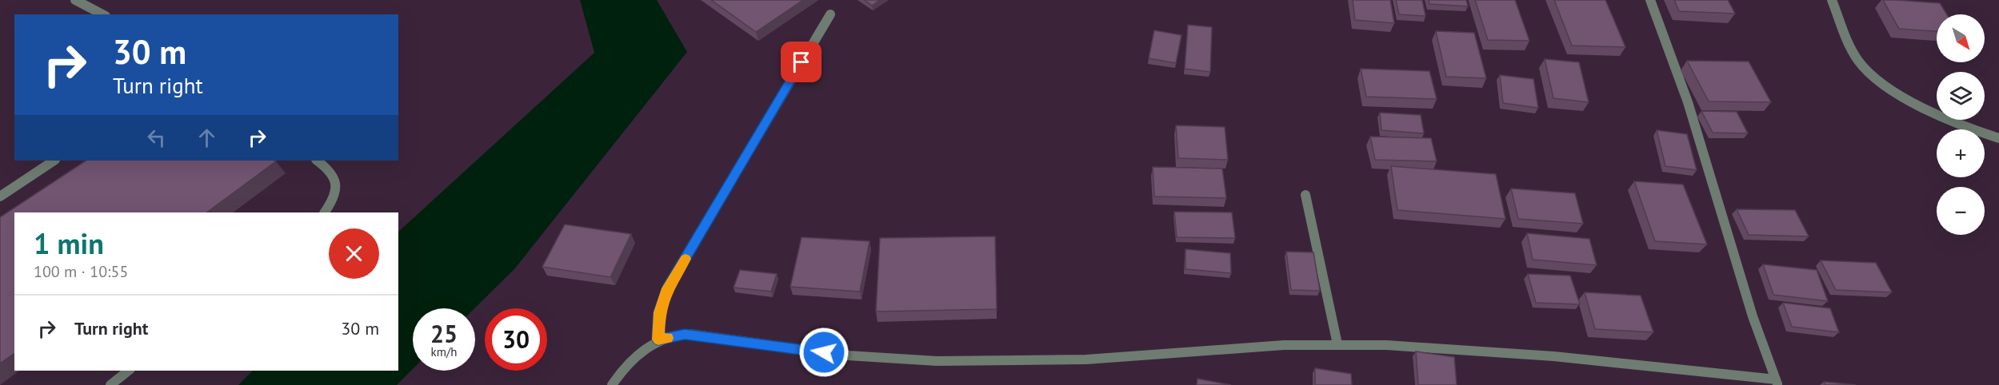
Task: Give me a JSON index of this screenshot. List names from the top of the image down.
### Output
{
  "north": "bottom right",
  "page": {
    "map_buttons": ["+", "−"],
    "turn": ["30 m", "Turn right"],
    "heading": ["1 min", "100 m · 10:55"],
    "list": [
      {
        "name": "Turn right",
        "value": "30 m"
      }
    ],
    "speed": "25 km/h",
    "limit": "30"
  }
}
